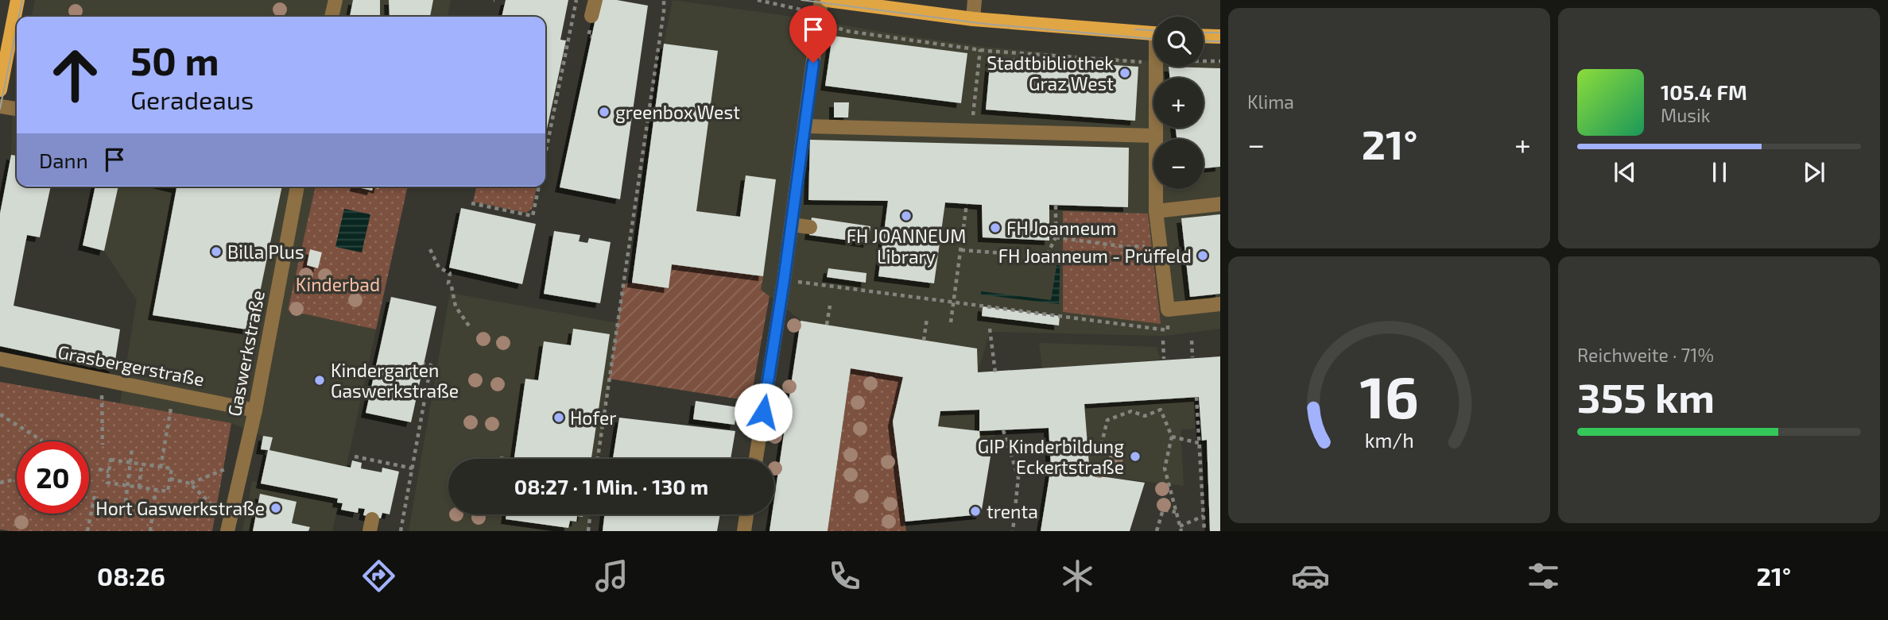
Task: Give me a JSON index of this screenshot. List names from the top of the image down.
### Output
{
  "streets": {
    "street": ["Gaswerkstraße", "Grasbergerstraße"]
  },
  "crossings": [
    ["Gaswerkstraße", "Grasbergerstraße"]
  ],
  "parks": ["Kinderbad"],
  "places": [
    "Stadtbibliothek Graz West",
    "greenbox West",
    "FH JOANNEUM Library",
    "FH Joanneum",
    "Billa Plus",
    "FH Joanneum - Prüffeld",
    "Kindergarten Gaswerkstraße",
    "Hofer",
    "GIP Kinderbildung Eckertstraße",
    "Hort Gaswerkstraße",
    "trenta"
  ],
  "page": {
    "tile": [
      "Klima",
      ["Reichweite · 71%", "355 km"]
    ],
    "map_buttons": ["+", "−"],
    "turn": ["50 m", "Geradeaus"],
    "song": ["105.4 FM", "Musik"],
    "heat": ["−", "21°", "+"],
    "then": "Dann",
    "limit": "20",
    "trip": "08:27 · 1 Min. · 130 m",
    "tabs": ["08:26", "21°"],
    "gauge": ["16", "km/h"]
  }
}
